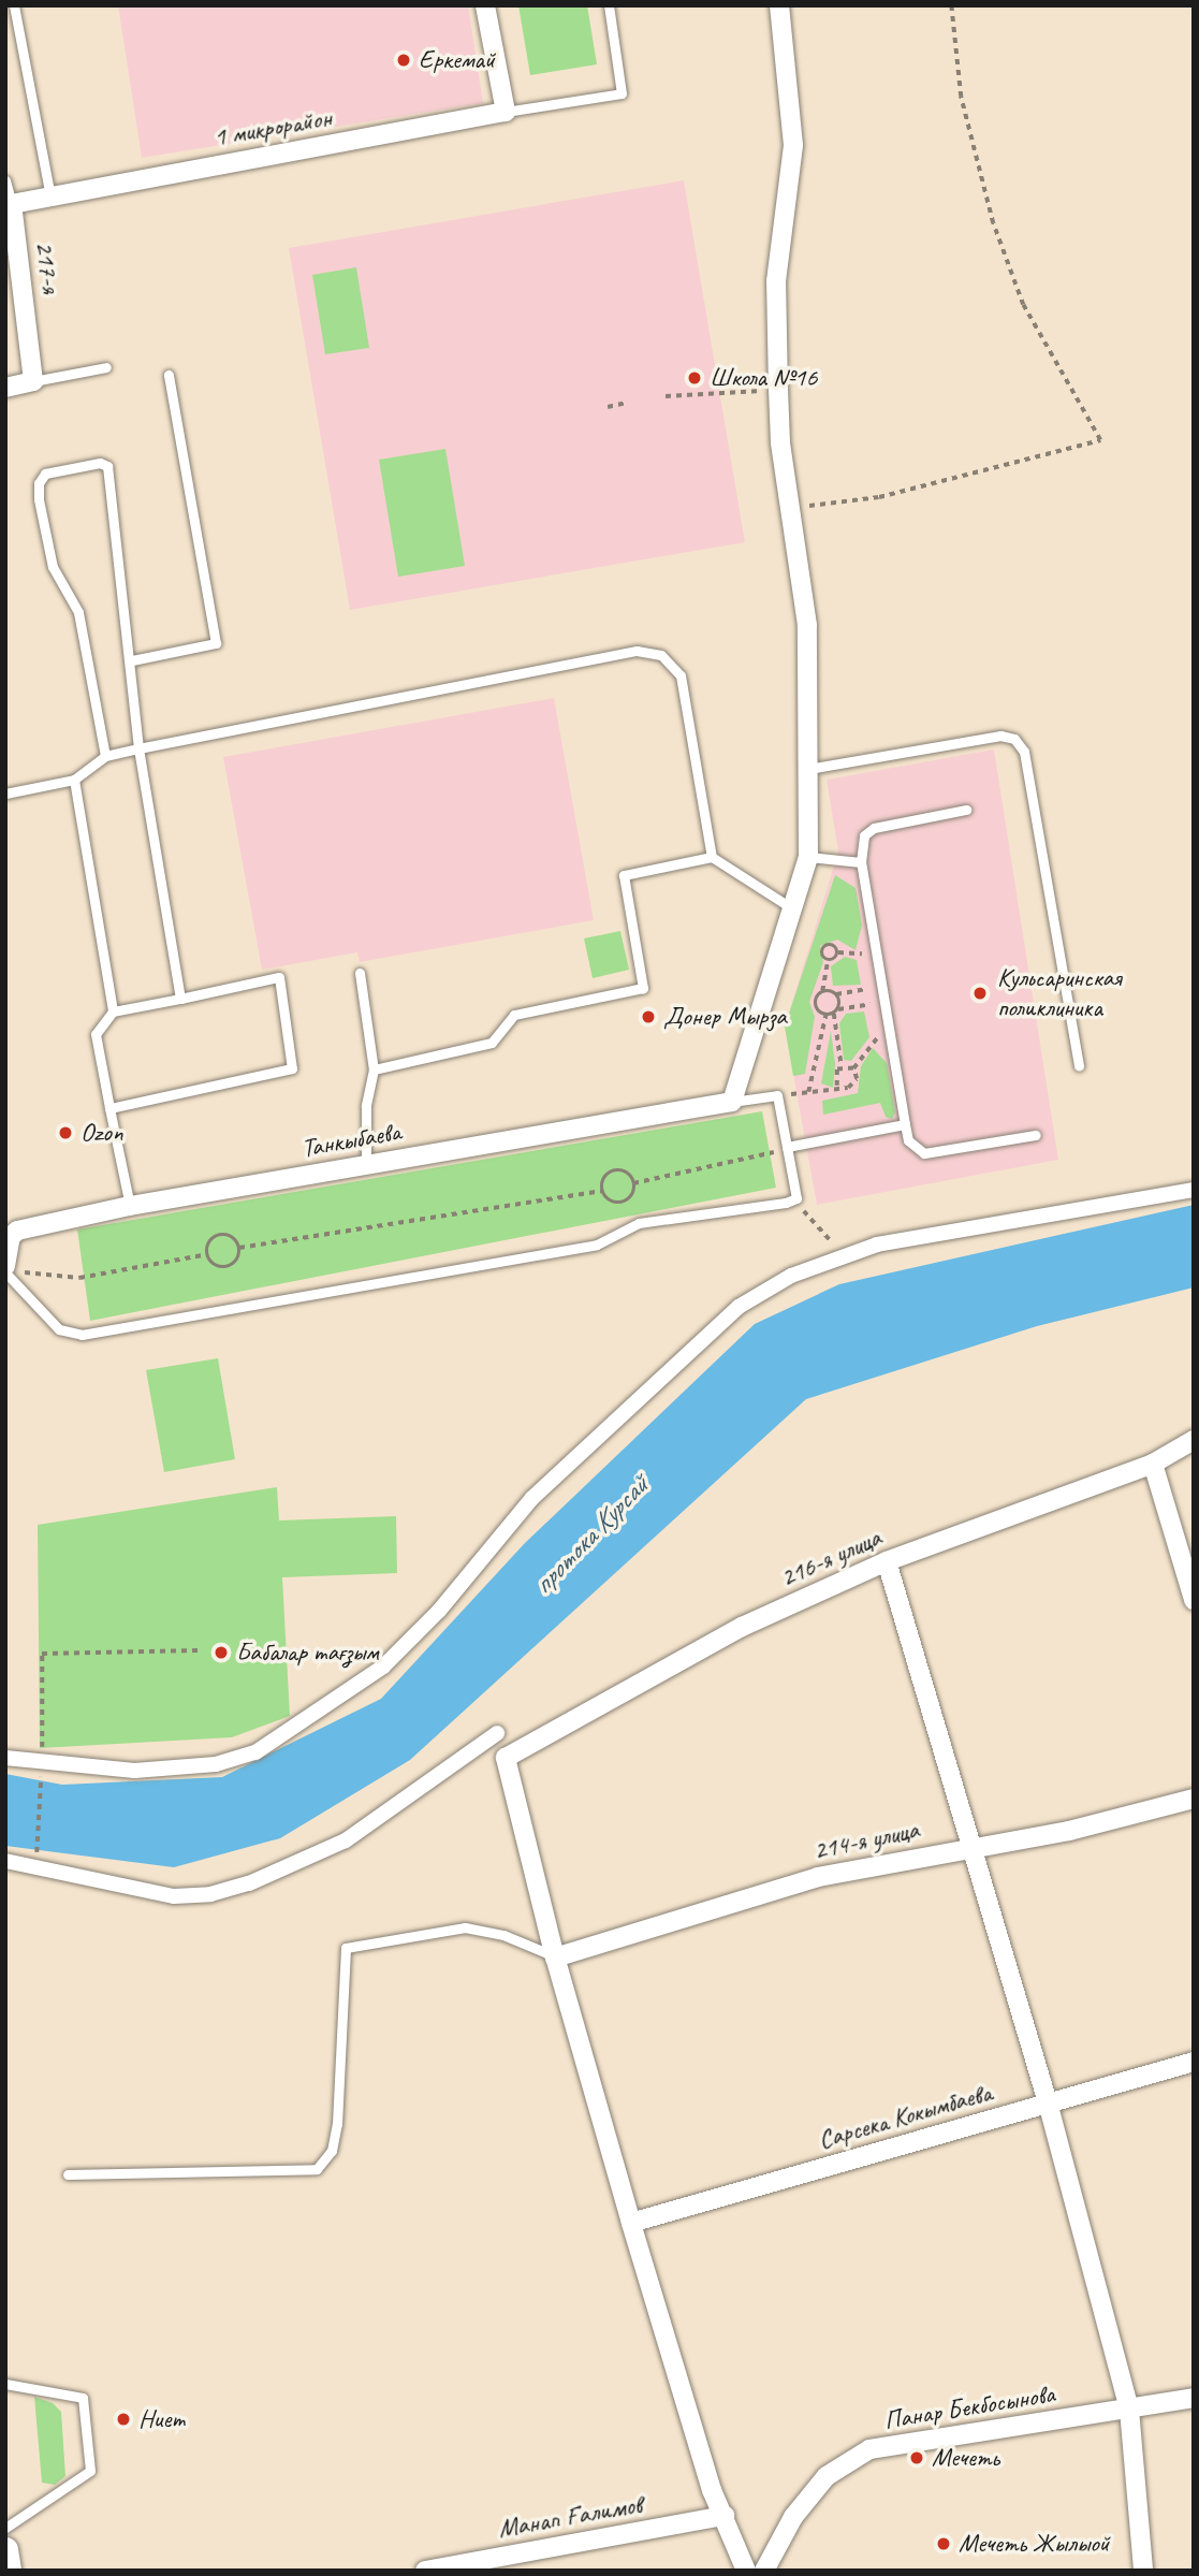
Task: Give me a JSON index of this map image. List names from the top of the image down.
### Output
{
  "streets": {
    "street": [
      "1 микрорайон",
      "217-я",
      "Танкыбаева",
      "216-я улица",
      "214-я улица",
      "Сарсека Кокымбаева",
      "Панар Бекбосынова",
      "Манап Ғалимов"
    ]
  },
  "crossings": [
    ["1 микрорайон", "217-я"],
    ["216-я улица", "214-я улица"]
  ],
  "water": ["протока Курсай"],
  "places": [
    "Еркемай",
    "Школа №16",
    "Кульсаринская поликлиника",
    "Донер Мырза",
    "Ozon",
    "Бабалар тағзым",
    "Ниет",
    "Мечеть",
    "Мечеть Жылыой"
  ]
}
